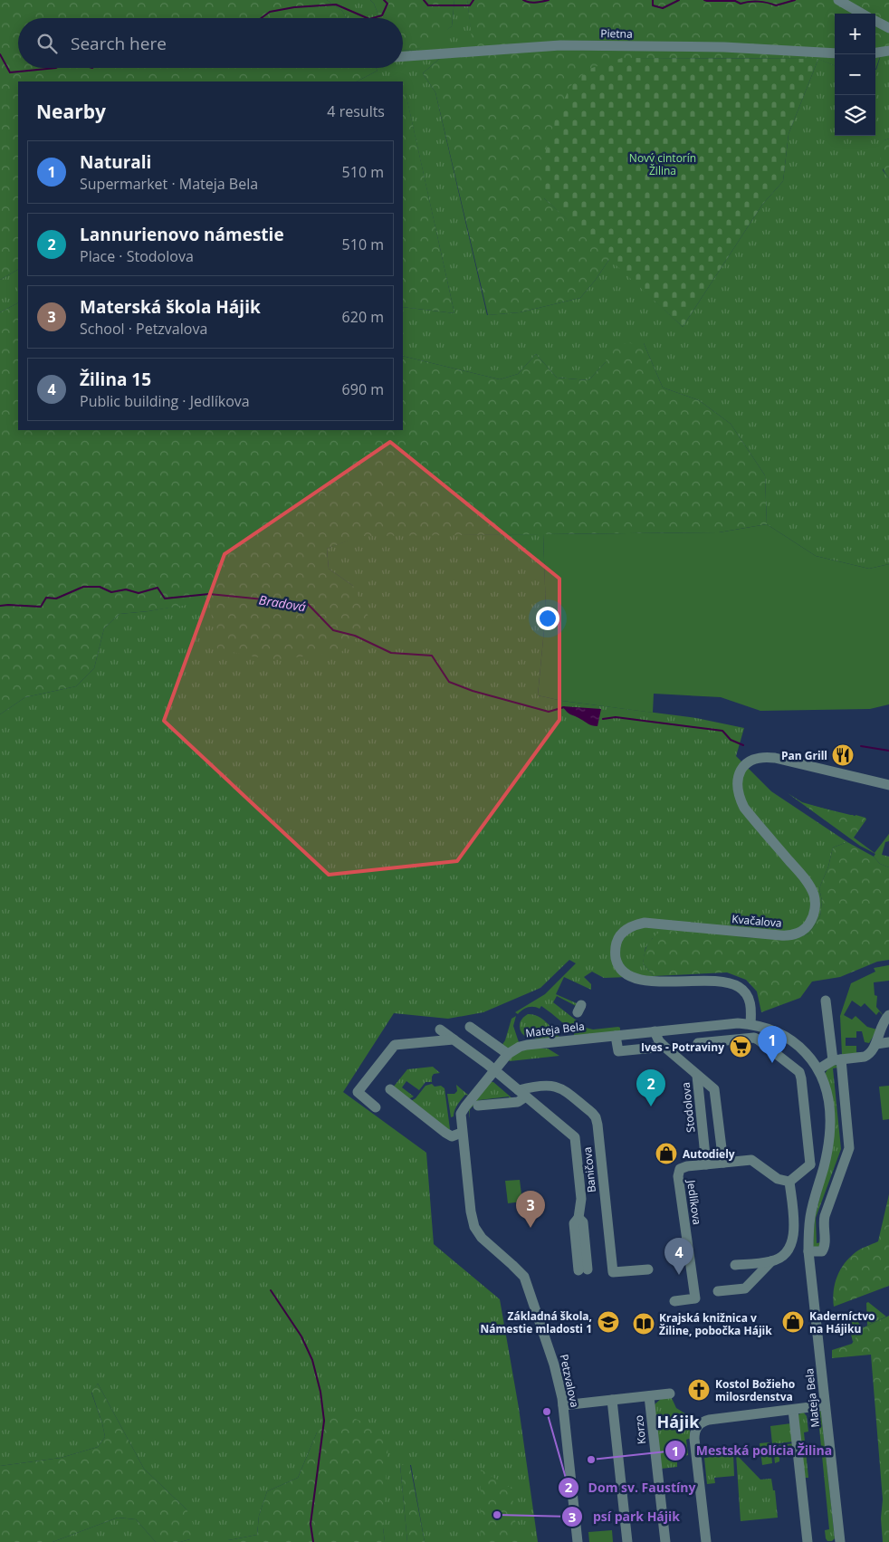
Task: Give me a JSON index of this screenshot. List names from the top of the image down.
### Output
{
  "streets": {
    "street": [
      "Pietna",
      "Kvačalova",
      "Mateja Bela",
      "Stodolova",
      "Baničova",
      "Jedlíkova",
      "Petzvalova",
      "Korzo"
    ]
  },
  "crossings": [
    ["Kvačalova", "Mateja Bela"],
    ["Mateja Bela", "Stodolova"],
    ["Mateja Bela", "Baničova"],
    ["Mateja Bela", "Petzvalova"],
    ["Stodolova", "Jedlíkova"]
  ],
  "districts": ["Hájik"],
  "water": ["Bradová"],
  "parks": ["Nový cintorín Žilina"],
  "places": {
    "restaurant": ["Pan Grill"],
    "supermarket": ["Ives - Potraviny"],
    "shop": ["Autodiely", "Kaderníctvo na Hájiku"],
    "school or university": ["Základná škola, Námestie mladosti 1"],
    "library": ["Krajská knižnica v Žiline, pobočka Hájik"],
    "church": ["Kostol Božieho milosrdenstva"],
    "other": ["Dom sv. Faustíny", "Mestská polícia Žilina", "psí park Hájik"]
  },
  "page": {
    "map_buttons": ["+", "−"],
    "search": "Search here",
    "heading": ["Nearby", "4 results"],
    "list": [
      {
        "mark": "1",
        "name": "Naturali",
        "note": "Supermarket · Mateja Bela",
        "value": "510 m"
      },
      {
        "mark": "2",
        "name": "Lannurienovo námestie",
        "note": "Place · Stodolova",
        "value": "510 m"
      },
      {
        "mark": "3",
        "name": "Materská škola Hájik",
        "note": "School · Petzvalova",
        "value": "620 m"
      },
      {
        "mark": "4",
        "name": "Žilina 15",
        "note": "Public building · Jedlíkova",
        "value": "690 m"
      }
    ],
    "pins": [
      "1",
      "2",
      "3",
      "4"
    ]
  }
}
